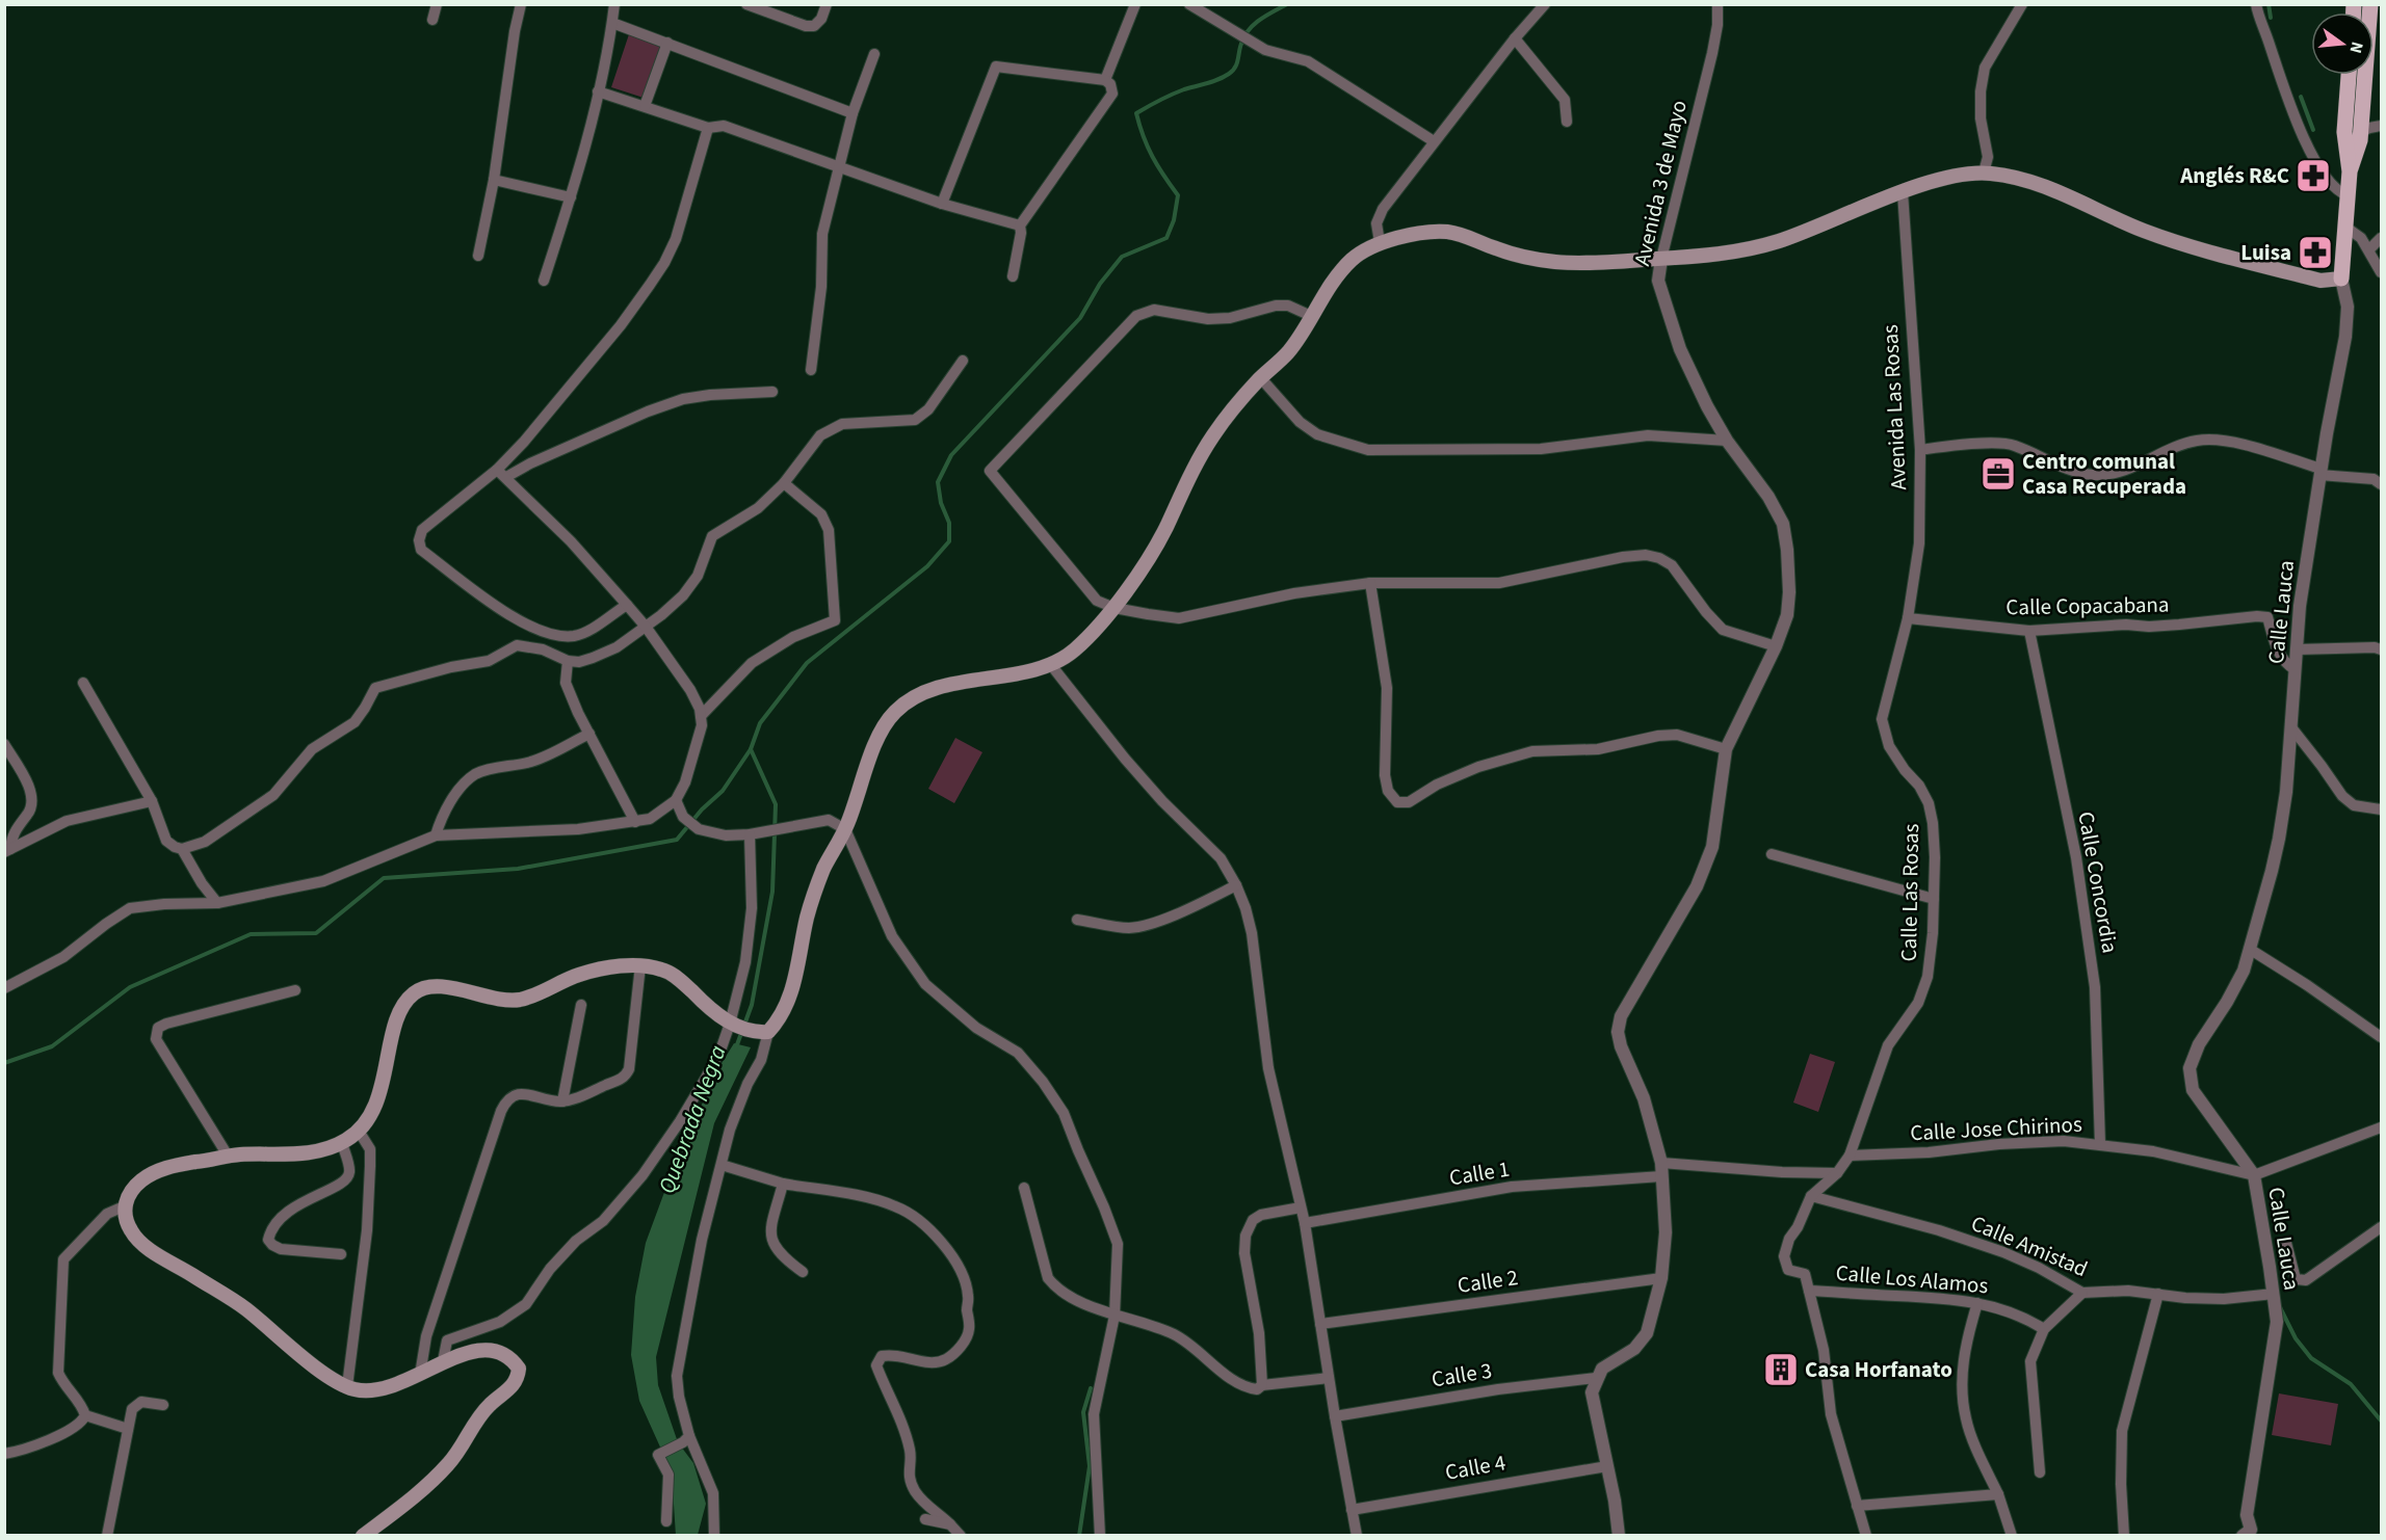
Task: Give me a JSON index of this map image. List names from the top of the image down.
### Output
{
  "streets": {
    "street": [
      "Avenida 3 de Mayo",
      "Avenida Las Rosas",
      "Calle Copacabana",
      "Calle Lauca",
      "Calle Concordia",
      "Calle Las Rosas",
      "Calle Jose Chirinos",
      "Calle 1",
      "Calle Amistad",
      "Calle Los Alamos",
      "Calle 2",
      "Calle 3",
      "Calle 4"
    ]
  },
  "crossings": [
    ["Avenida 3 de Mayo", "Calle 1"],
    ["Avenida 3 de Mayo", "Calle 2"],
    ["Avenida 3 de Mayo", "Calle 3"],
    ["Avenida Las Rosas", "Calle Copacabana"],
    ["Avenida Las Rosas", "Calle Las Rosas"],
    ["Calle Copacabana", "Calle Lauca"],
    ["Calle Copacabana", "Calle Concordia"],
    ["Calle Copacabana", "Calle Las Rosas"],
    ["Calle Lauca", "Calle Jose Chirinos"],
    ["Calle Lauca", "Calle Amistad"],
    ["Calle Concordia", "Calle Jose Chirinos"],
    ["Calle Las Rosas", "Calle Jose Chirinos"],
    ["Calle Las Rosas", "Calle Amistad"],
    ["Calle Las Rosas", "Calle Los Alamos"]
  ],
  "water": ["Quebrada Negra"],
  "places": {
    "pharmacy": ["Anglés R&C", "Luisa"],
    "office": ["Centro comunal Casa Recuperada"],
    "building": ["Casa Horfanato"]
  },
  "north": "right"
}
